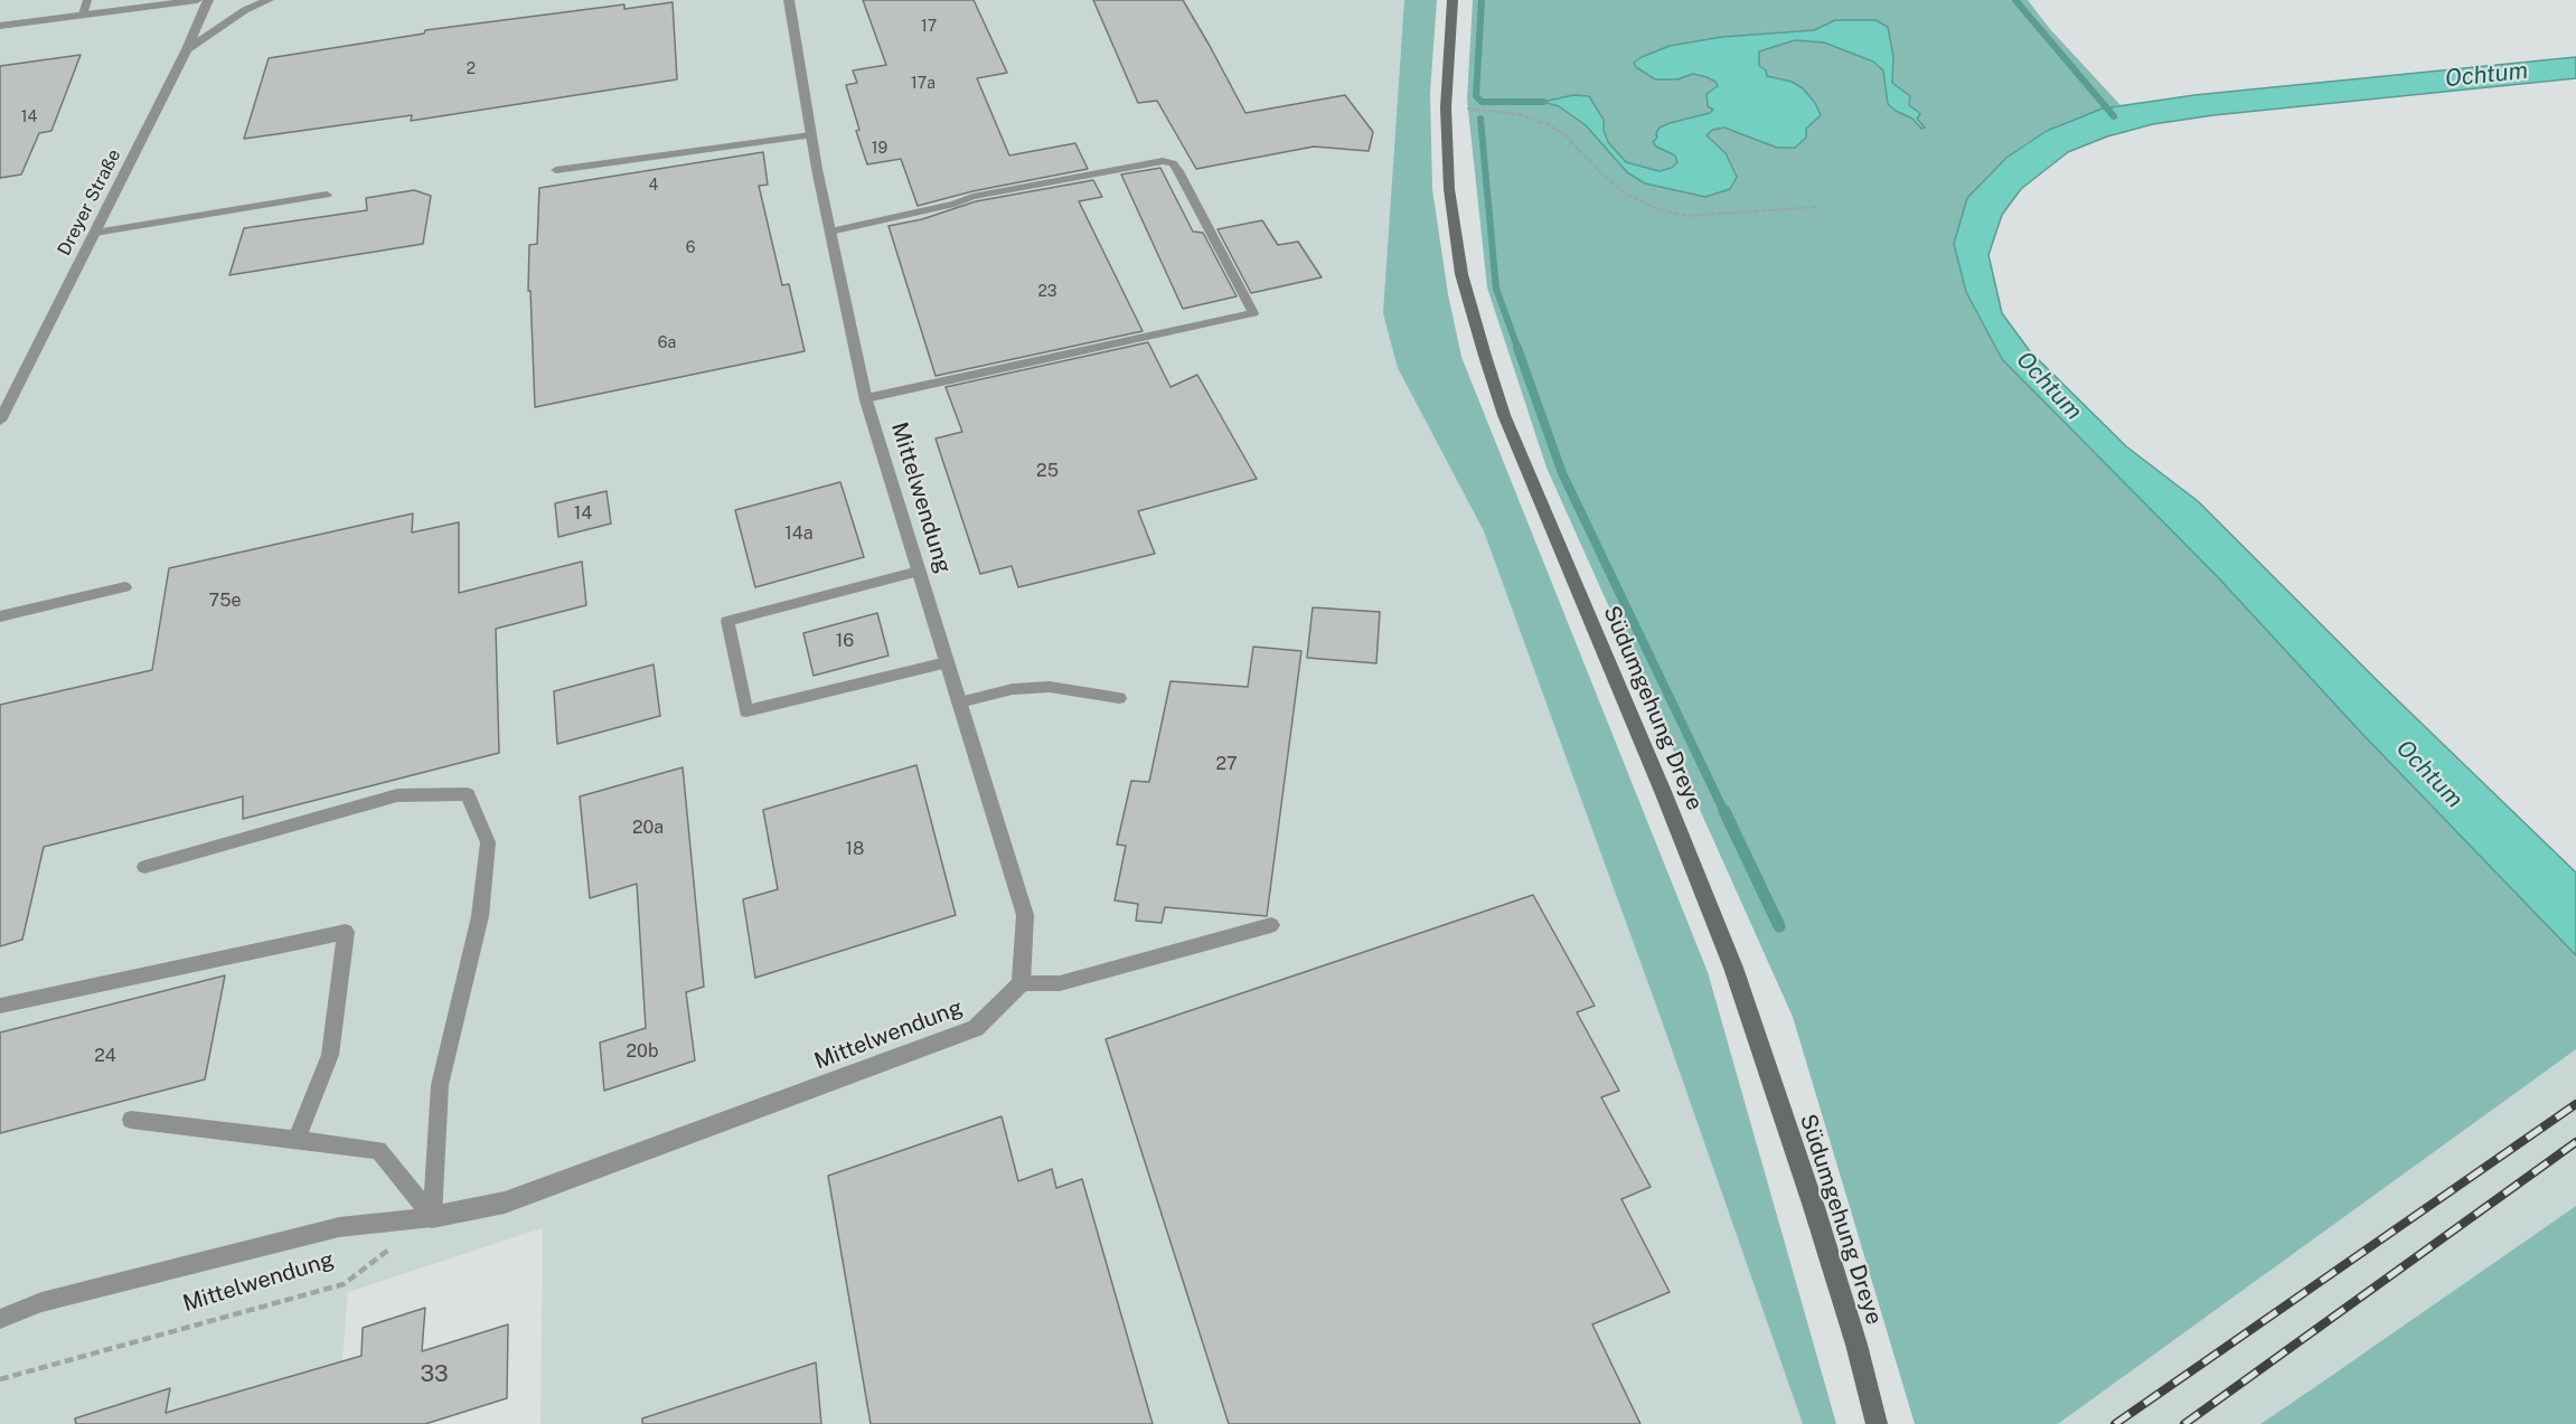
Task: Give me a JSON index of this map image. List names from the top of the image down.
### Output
{
  "streets": {
    "main road": ["Südumgehung Dreye"],
    "street": ["Dreyer Straße", "Mittelwendung"]
  },
  "water": ["Ochtum"],
  "house_numbers": [
    "17",
    "2",
    "17a",
    "14",
    "19",
    "4",
    "6",
    "23",
    "6a",
    "25",
    "14",
    "14a",
    "75e",
    "16",
    "27",
    "20a",
    "18",
    "20b",
    "24",
    "33"
  ]
}
